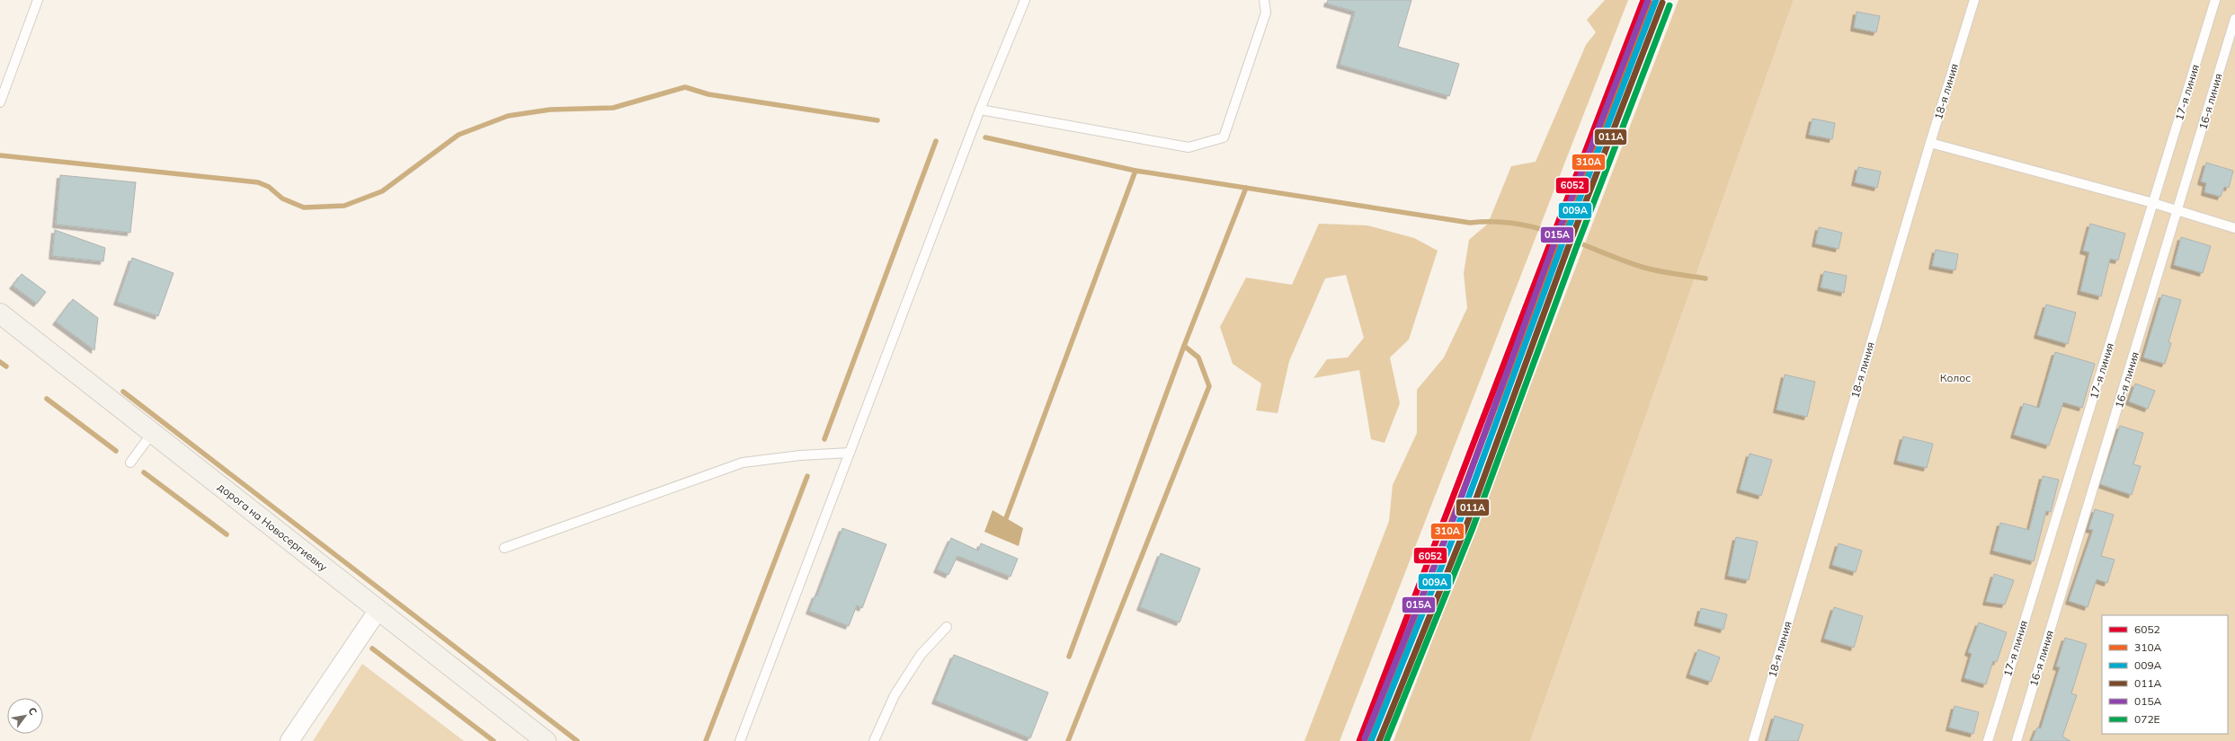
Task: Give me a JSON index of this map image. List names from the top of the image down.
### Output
{
  "streets": {
    "street": ["дорога на Новосергиевку"],
    "lane": ["18-я линия", "17-я линия", "16-я линия"]
  },
  "parks": ["Колос"],
  "lines": [
    "transit line 6052",
    "transit line 009А",
    "transit line 015А",
    "transit line 310А",
    "transit line 011А",
    "transit line 072Е"
  ],
  "legend": [
    "6052",
    "310А",
    "009А",
    "011А",
    "015А",
    "072Е"
  ],
  "north": "top right"
}
